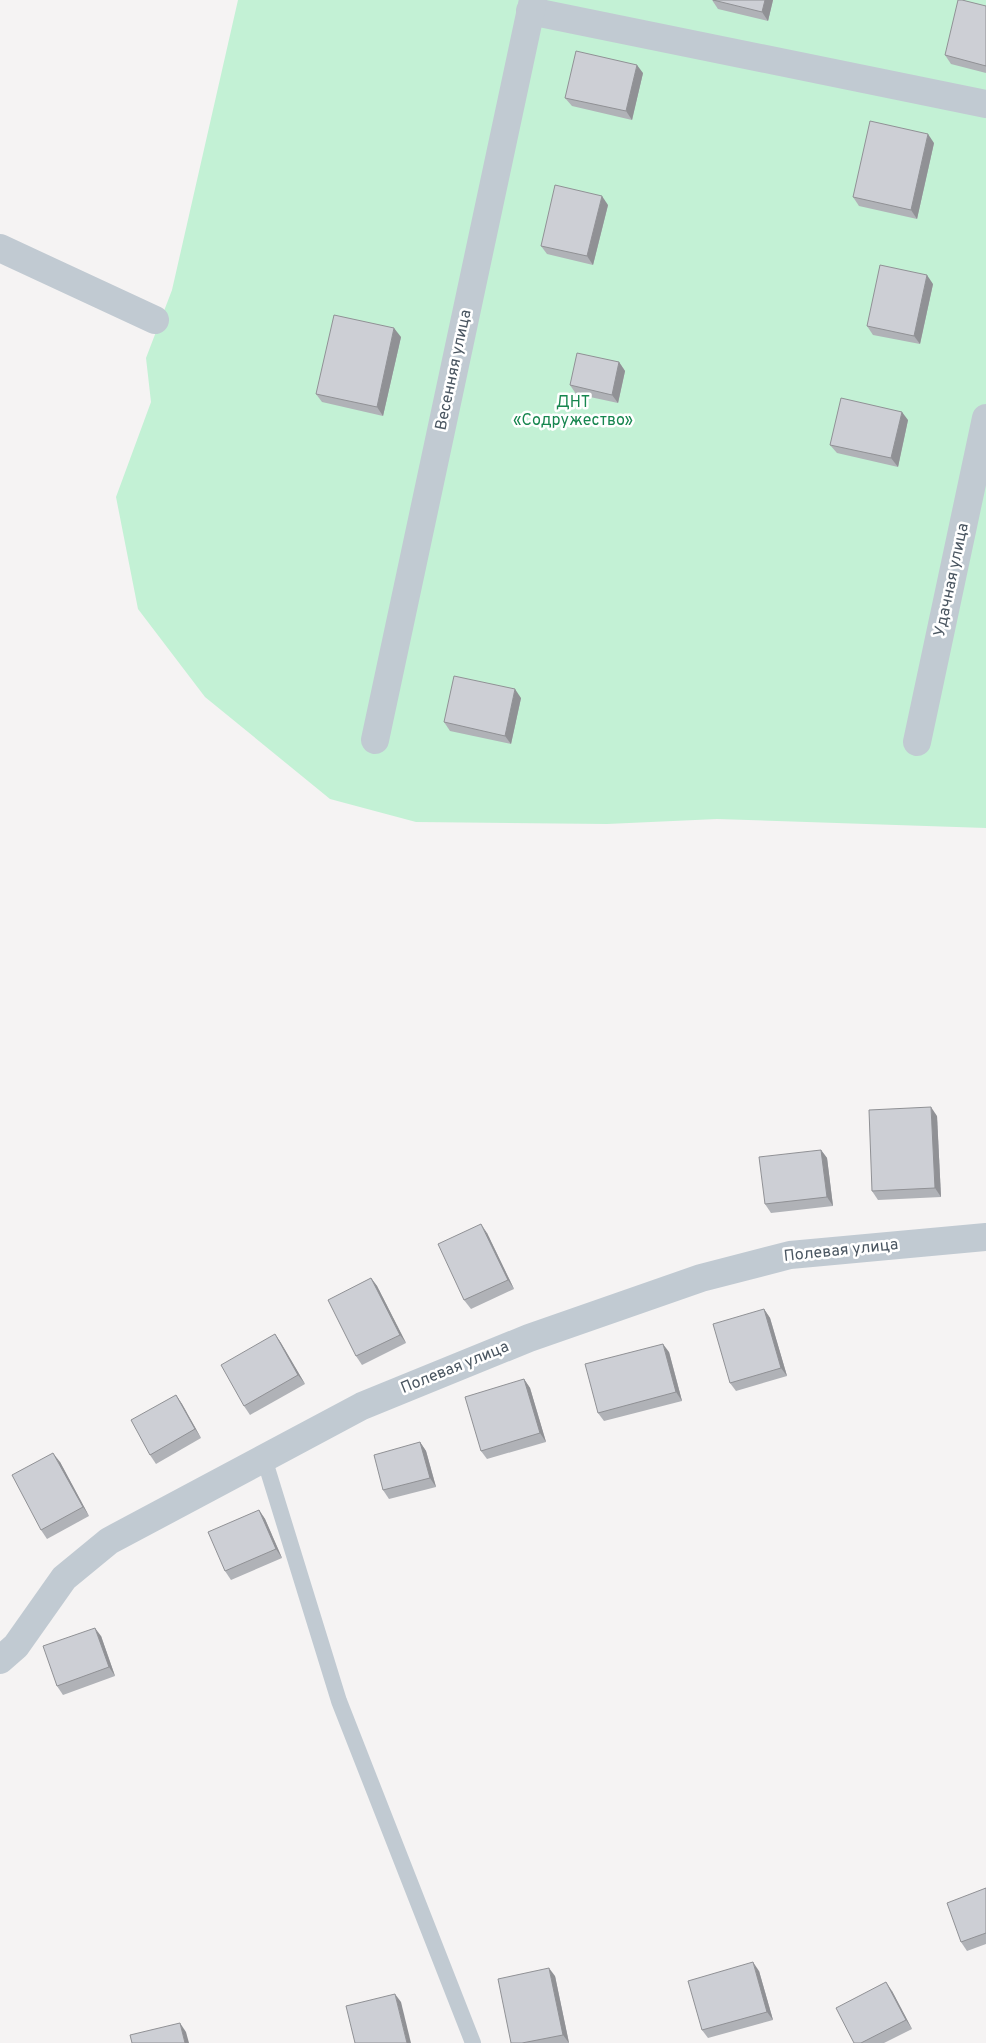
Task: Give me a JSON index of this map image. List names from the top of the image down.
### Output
{
  "streets": {
    "street": ["Весенняя улица", "Удачная улица", "Полевая улица"]
  },
  "parks": ["ДНТ «Содружество»"]
}
